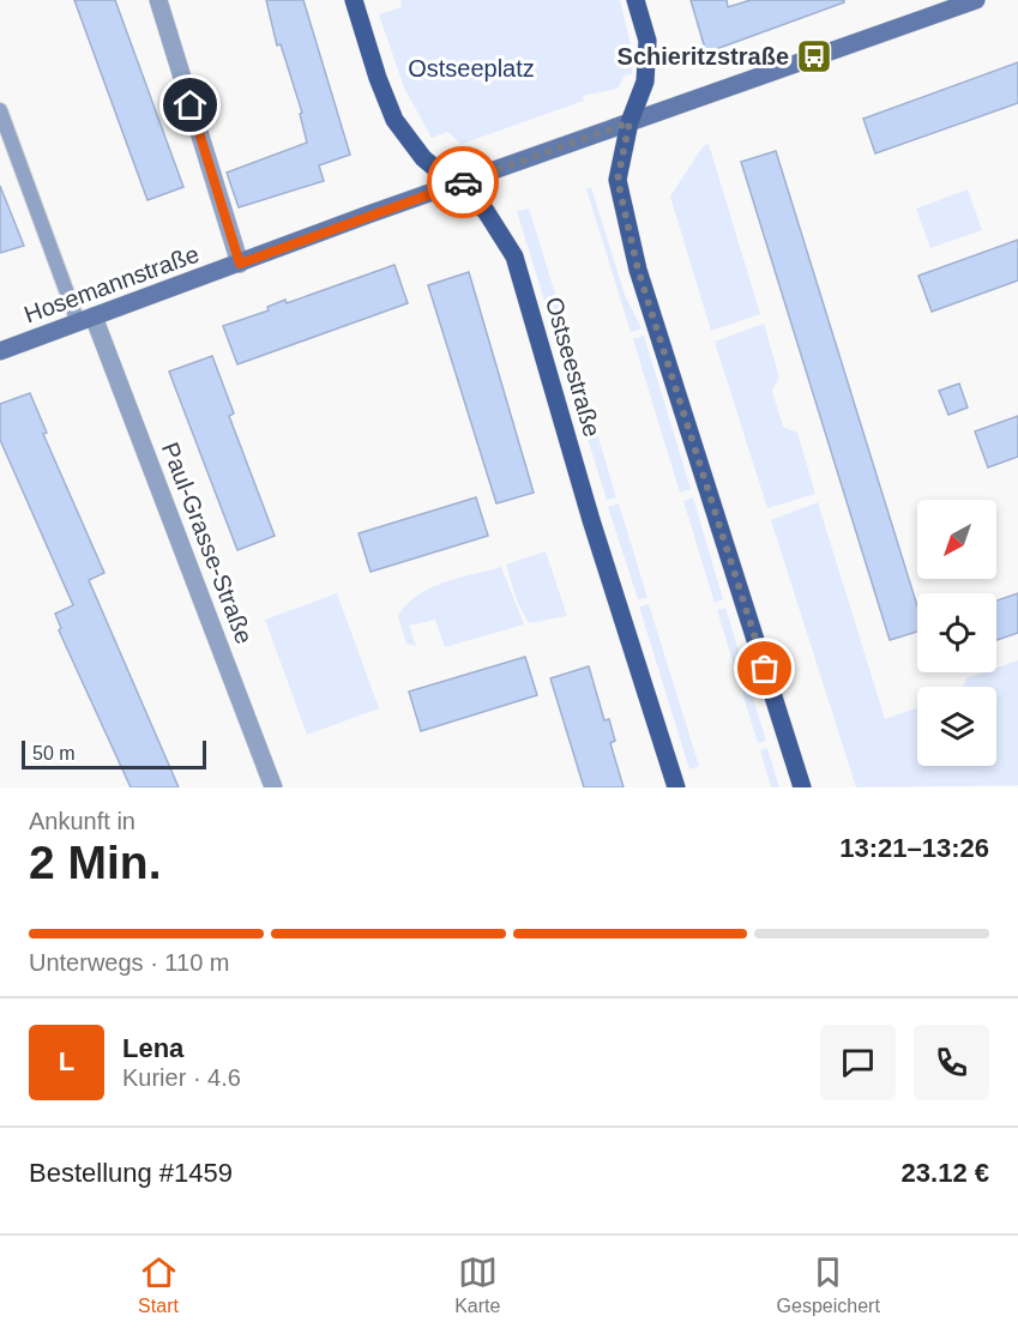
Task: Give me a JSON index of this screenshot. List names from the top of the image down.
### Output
{
  "streets": {
    "main road": ["Ostseestraße"],
    "street": ["Hosemannstraße", "Paul-Grasse-Straße"]
  },
  "crossings": [
    ["Hosemannstraße", "Ostseestraße"],
    ["Hosemannstraße", "Paul-Grasse-Straße"]
  ],
  "parks": ["Ostseeplatz"],
  "places": {
    "bus stop": ["Schieritzstraße"]
  },
  "scale_bar": "50 m",
  "north": "bottom left",
  "page": {
    "scale": "50 m",
    "heading": ["2 Min.", "Ankunft in", "13:21–13:26"],
    "panel": [
      "Lena",
      "Kurier · 4.6",
      "Bestellung #1459",
      "23.12 €"
    ],
    "bar": "Unterwegs · 110 m",
    "round": "L",
    "tabs": ["Start", "Karte", "Gespeichert"]
  }
}
